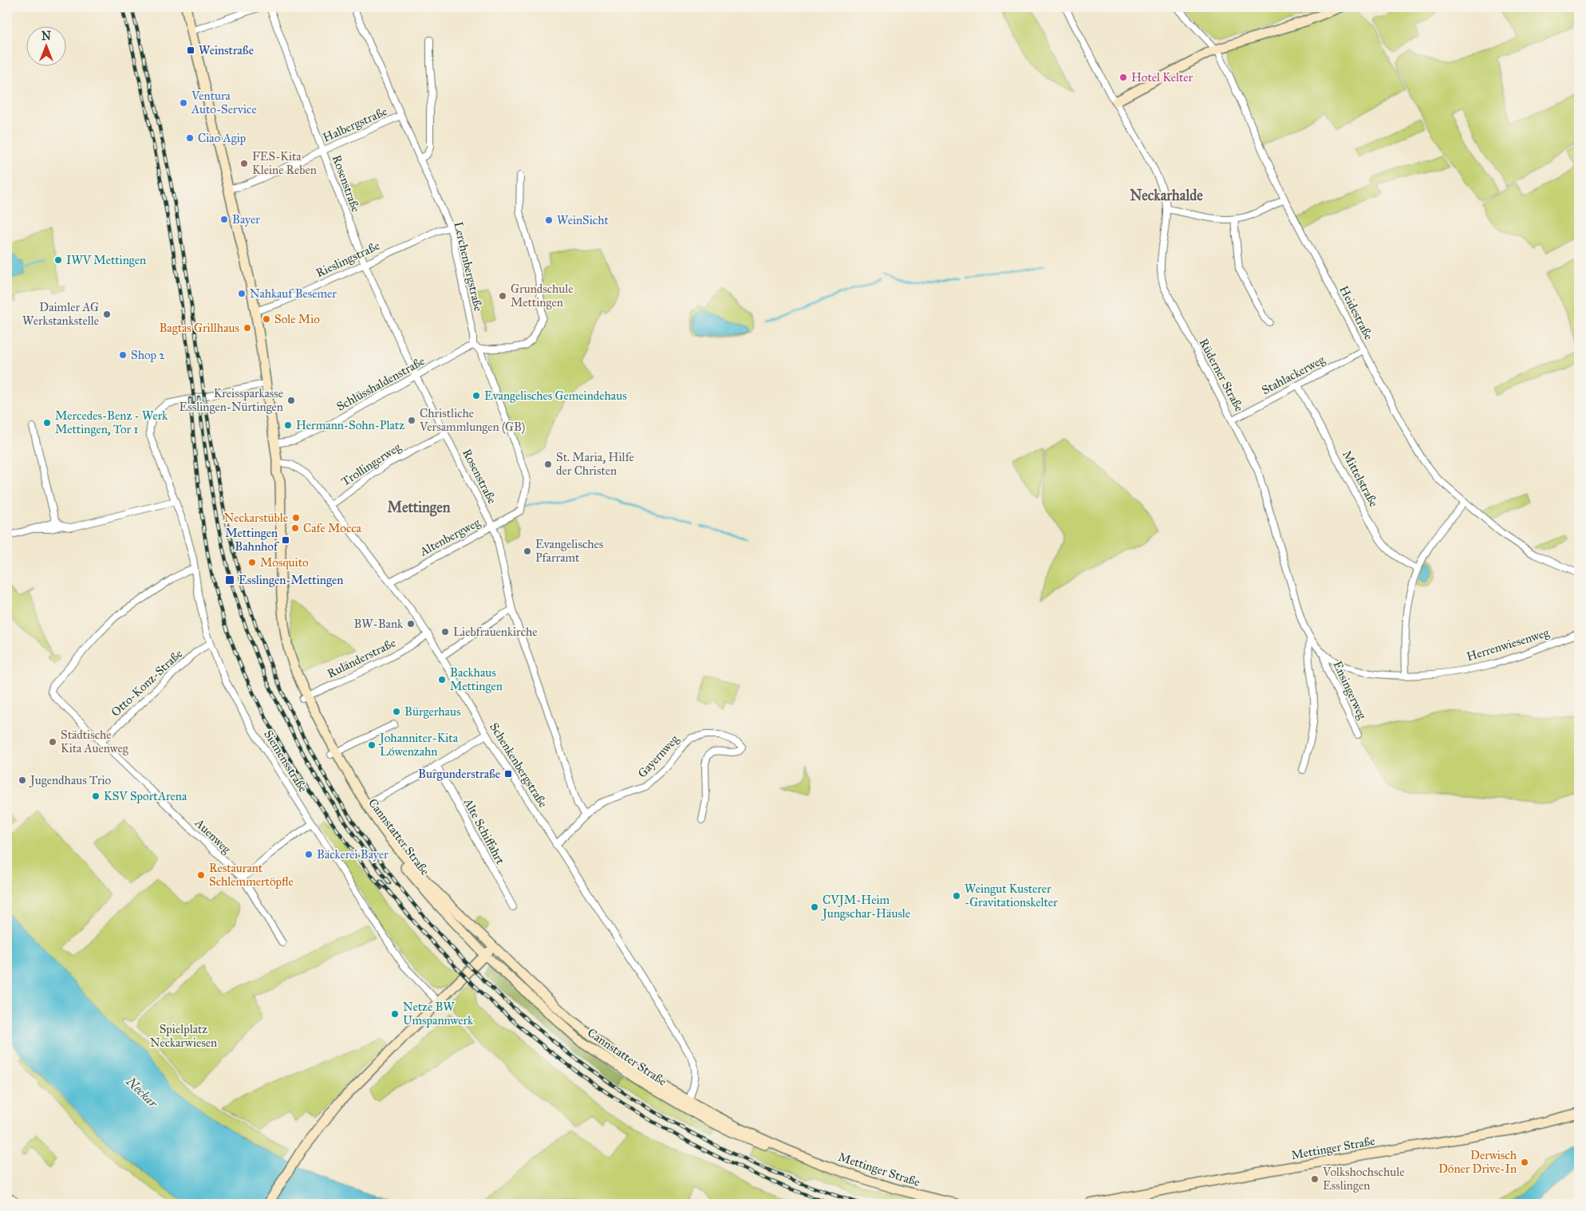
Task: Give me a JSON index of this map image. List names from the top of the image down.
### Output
{
  "streets": {
    "main road": ["Cannstatter Straße", "Mettinger Straße"],
    "street": [
      "Halbergstraße",
      "Rosenstraße",
      "Rieslingstraße",
      "Lerchenbergstraße",
      "Heidestraße",
      "Rüderner Straße",
      "Stahlackerweg",
      "Schlüsshaldenstraße",
      "Trollingerweg",
      "Mittelstraße",
      "Altenbergweg",
      "Herrenwiesenweg",
      "Ruländerstraße",
      "Otto-Konz-Straße",
      "Ensingerweg",
      "Gayernweg",
      "Siemensstraße",
      "Schenkenbergstraße",
      "Alte Schiffahrt",
      "Auenweg"
    ]
  },
  "crossings": [
    ["Halbergstraße", "Rosenstraße"],
    ["Halbergstraße", "Lerchenbergstraße"],
    ["Halbergstraße", "Cannstatter Straße"],
    ["Rosenstraße", "Rieslingstraße"],
    ["Rosenstraße", "Schlüsshaldenstraße"],
    ["Rosenstraße", "Trollingerweg"],
    ["Rosenstraße", "Altenbergweg"],
    ["Rosenstraße", "Gayernweg"],
    ["Rieslingstraße", "Lerchenbergstraße"],
    ["Rieslingstraße", "Cannstatter Straße"],
    ["Lerchenbergstraße", "Schlüsshaldenstraße"],
    ["Heidestraße", "Stahlackerweg"],
    ["Rüderner Straße", "Stahlackerweg"],
    ["Rüderner Straße", "Herrenwiesenweg"],
    ["Stahlackerweg", "Mittelstraße"],
    ["Schlüsshaldenstraße", "Cannstatter Straße"],
    ["Trollingerweg", "Schenkenbergstraße"],
    ["Altenbergweg", "Schenkenbergstraße"],
    ["Herrenwiesenweg", "Ensingerweg"],
    ["Ruländerstraße", "Schenkenbergstraße"],
    ["Ruländerstraße", "Cannstatter Straße"],
    ["Otto-Konz-Straße", "Siemensstraße"],
    ["Otto-Konz-Straße", "Auenweg"],
    ["Siemensstraße", "Auenweg"],
    ["Siemensstraße", "Cannstatter Straße"],
    ["Schenkenbergstraße", "Cannstatter Straße"],
    ["Schenkenbergstraße", "Mettinger Straße"],
    ["Cannstatter Straße", "Mettinger Straße"]
  ],
  "districts": ["Neckarhalde", "Mettingen"],
  "water": ["Neckar"],
  "parks": ["Spielplatz Neckarwiesen"],
  "places": {
    "transit": [
      "Weinstraße",
      "Mettingen Bahnhof",
      "Esslingen-Mettingen",
      "Burgunderstraße"
    ],
    "other": [
      "Hotel Kelter",
      "Ventura Auto-Service",
      "Ciao Agip",
      "FES-Kita Kleine Reben",
      "Bayer",
      "WeinSicht",
      "IWV Mettingen",
      "Nahkauf Besemer",
      "Grundschule Mettingen",
      "Daimler AG Werkstankstelle",
      "Sole Mio",
      "Bagtas Grillhaus",
      "Shop 2",
      "Evangelisches Gemeindehaus",
      "Kreissparkasse Esslingen-Nürtingen",
      "Christliche Versammlungen (GB)",
      "Mercedes-Benz - Werk Mettingen, Tor 1",
      "Hermann-Sohn-Platz",
      "St. Maria, Hilfe der Christen",
      "Neckarstüble",
      "Cafe Mocca",
      "Evangelisches Pfarramt",
      "Mosquito",
      "BW-Bank",
      "Liebfrauenkirche",
      "Backhaus Mettingen",
      "Bürgerhaus",
      "Städtische Kita Auenweg",
      "Johanniter-Kita Löwenzahn",
      "Jugendhaus Trio",
      "KSV SportArena",
      "Bäckerei Bayer",
      "Restaurant Schlemmertöpfle",
      "Weingut Kusterer -Gravitationskelter",
      "CVJM-Heim Jungschar-Häusle",
      "Netze BW Umspannwerk",
      "Derwisch Döner Drive-In",
      "Volkshochschule Esslingen"
    ]
  },
  "north": "top"
}
